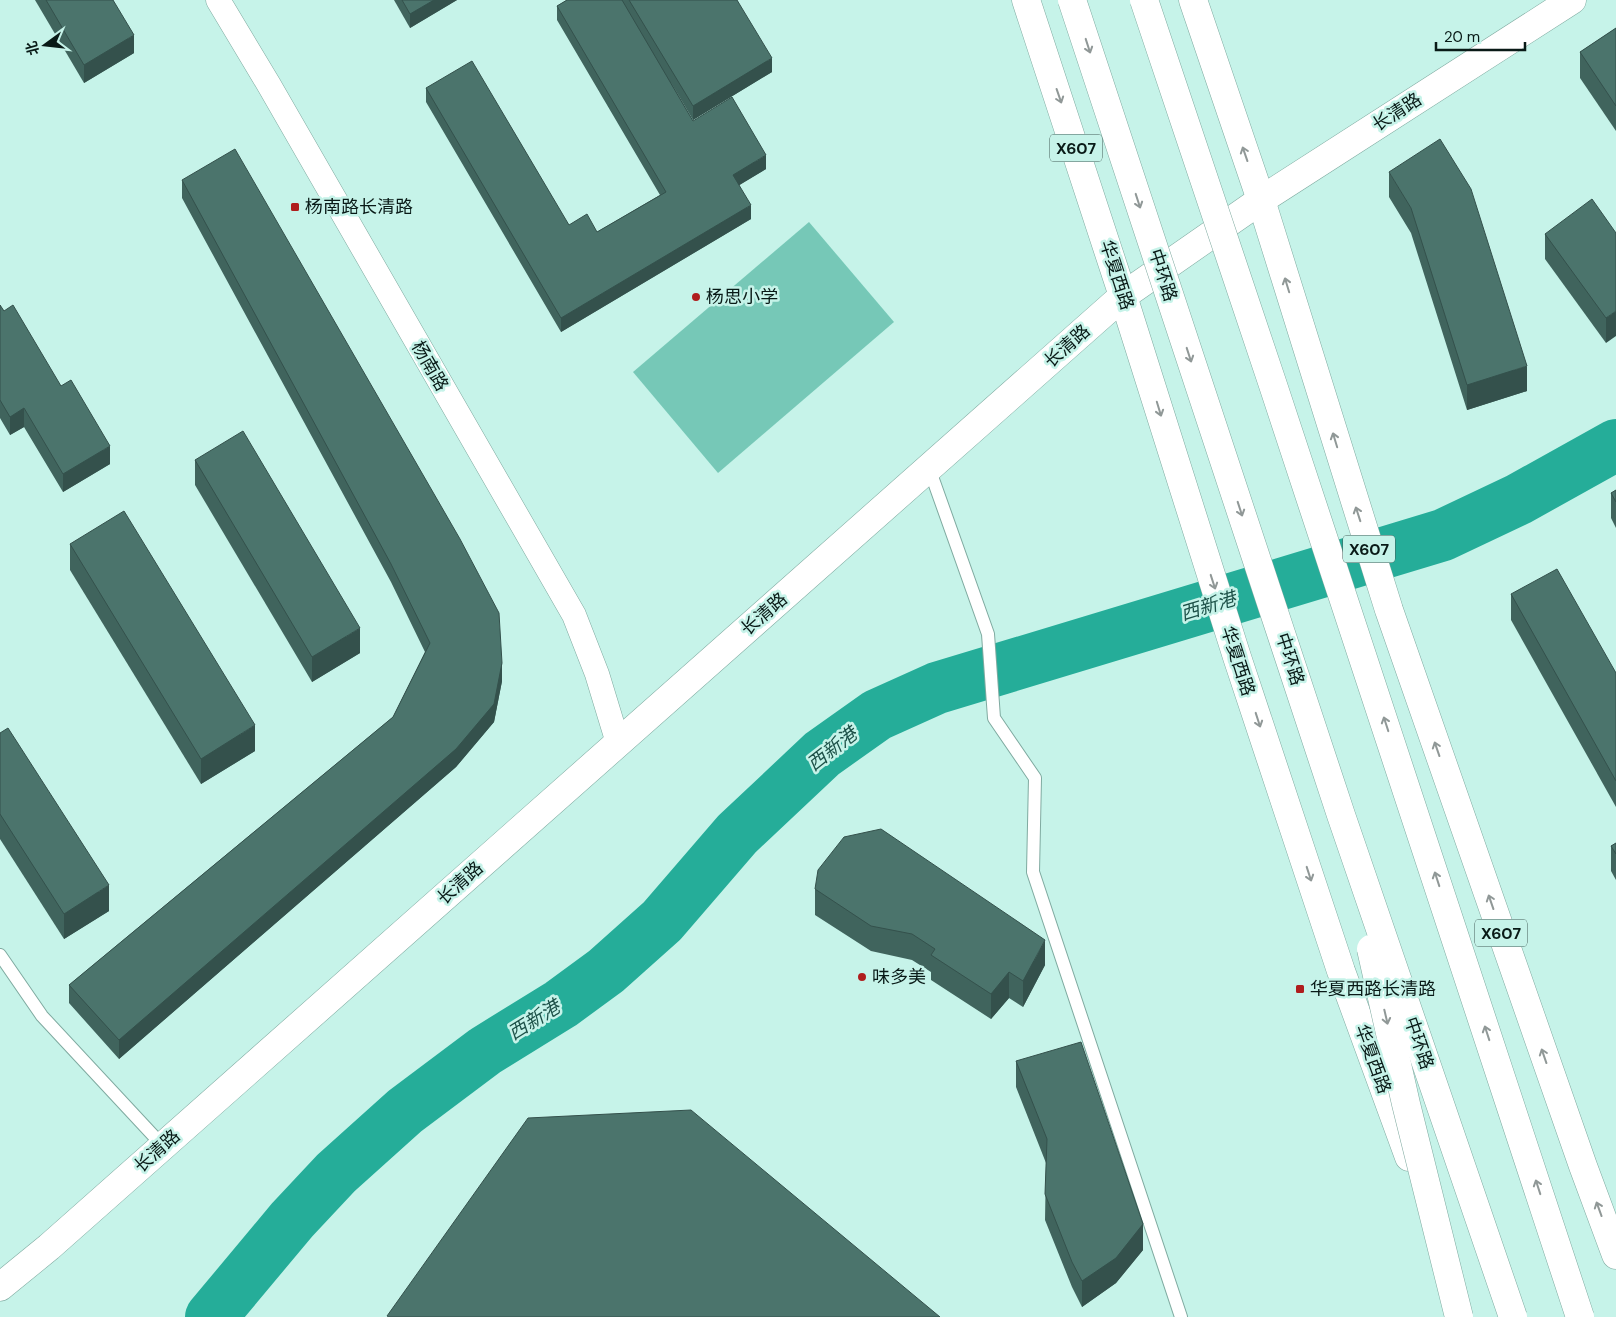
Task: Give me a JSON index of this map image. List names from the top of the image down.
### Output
{
  "streets": {
    "main road": [
      "长清路",
      "X607",
      "华夏西路",
      "中环路"
    ],
    "street": ["杨南路"]
  },
  "crossings": [
    ["长清路", "X607"],
    ["长清路", "华夏西路"],
    ["长清路", "杨南路"]
  ],
  "water": ["西新港"],
  "places": {
    "transit": ["杨南路长清路", "华夏西路长清路"],
    "other": ["杨思小学", "味多美"]
  },
  "scale_bar": "20 m",
  "north": "left"
}
